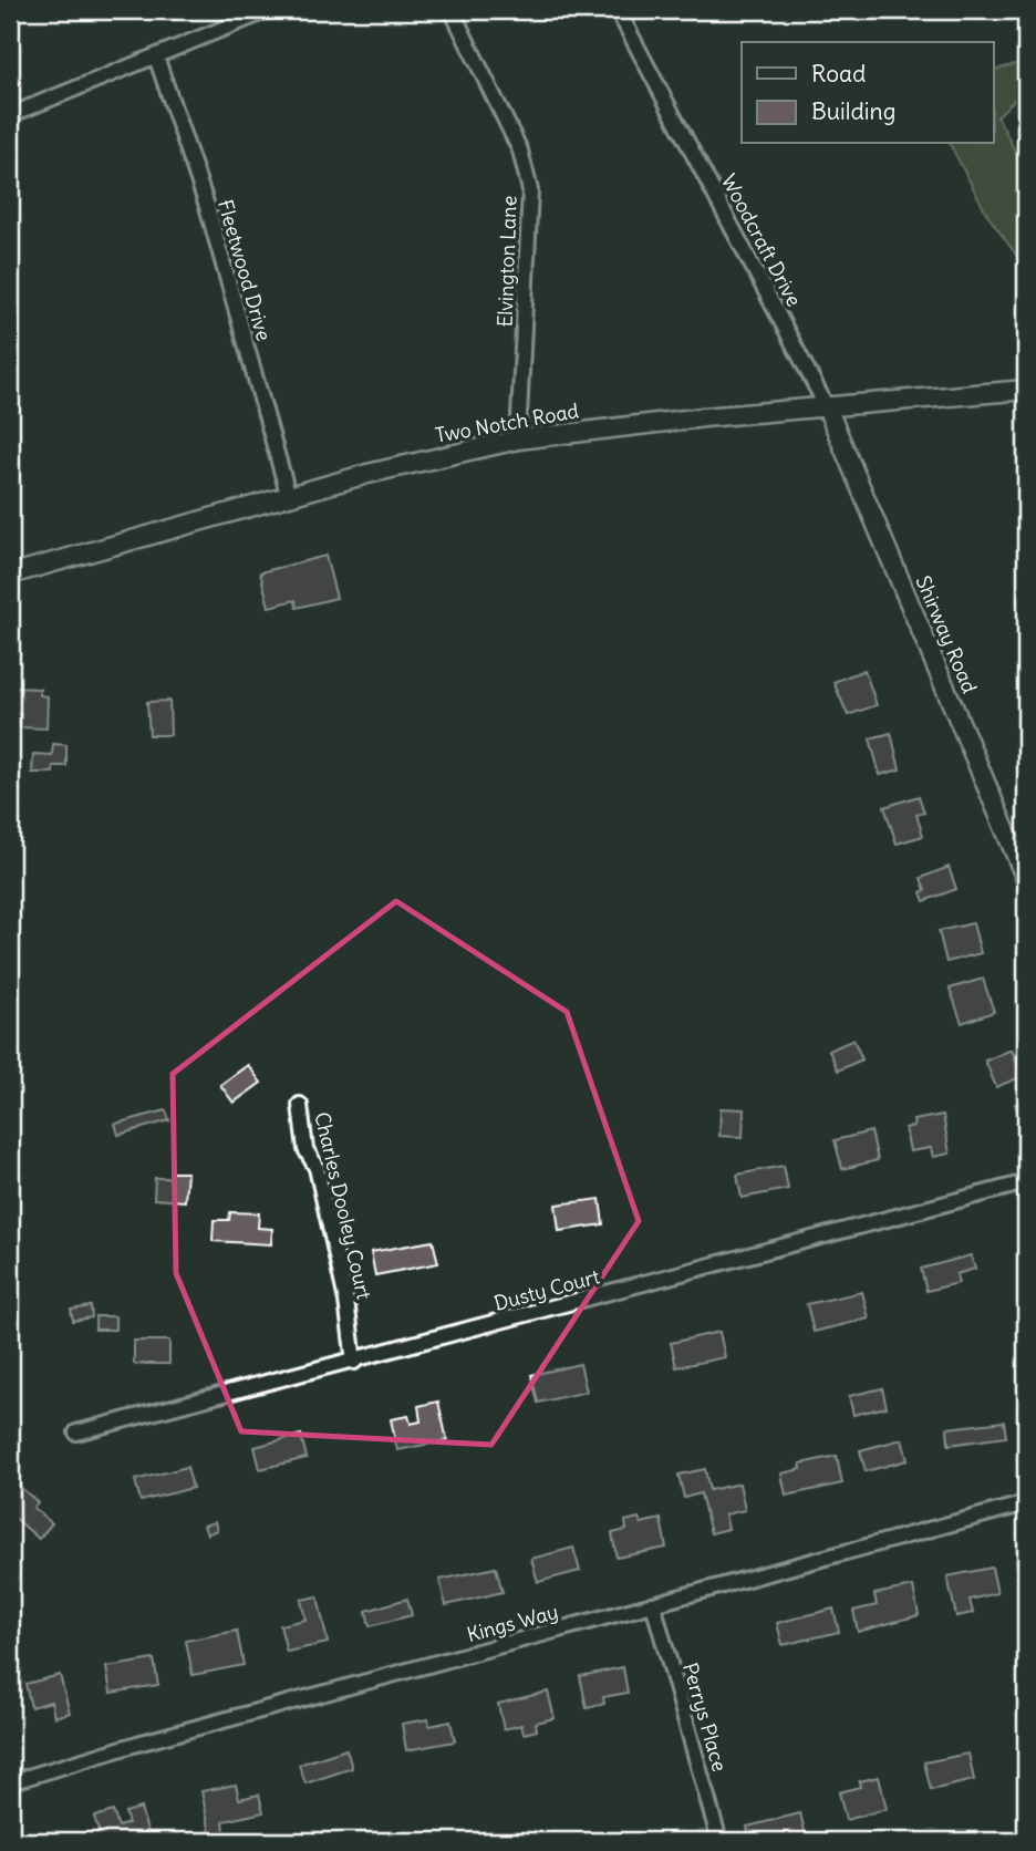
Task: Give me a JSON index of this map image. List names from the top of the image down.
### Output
{
  "streets": {
    "street": [
      "Woodcraft Drive",
      "Elvington Lane",
      "Fleetwood Drive",
      "Two Notch Road",
      "Shirway Road",
      "Charles Dooley Court",
      "Dusty Court",
      "Kings Way",
      "Perrys Place"
    ]
  },
  "crossings": [
    ["Woodcraft Drive", "Two Notch Road"],
    ["Woodcraft Drive", "Shirway Road"],
    ["Elvington Lane", "Two Notch Road"],
    ["Fleetwood Drive", "Two Notch Road"],
    ["Two Notch Road", "Shirway Road"],
    ["Charles Dooley Court", "Dusty Court"],
    ["Kings Way", "Perrys Place"]
  ],
  "legend": ["Road", "Building"]
}
